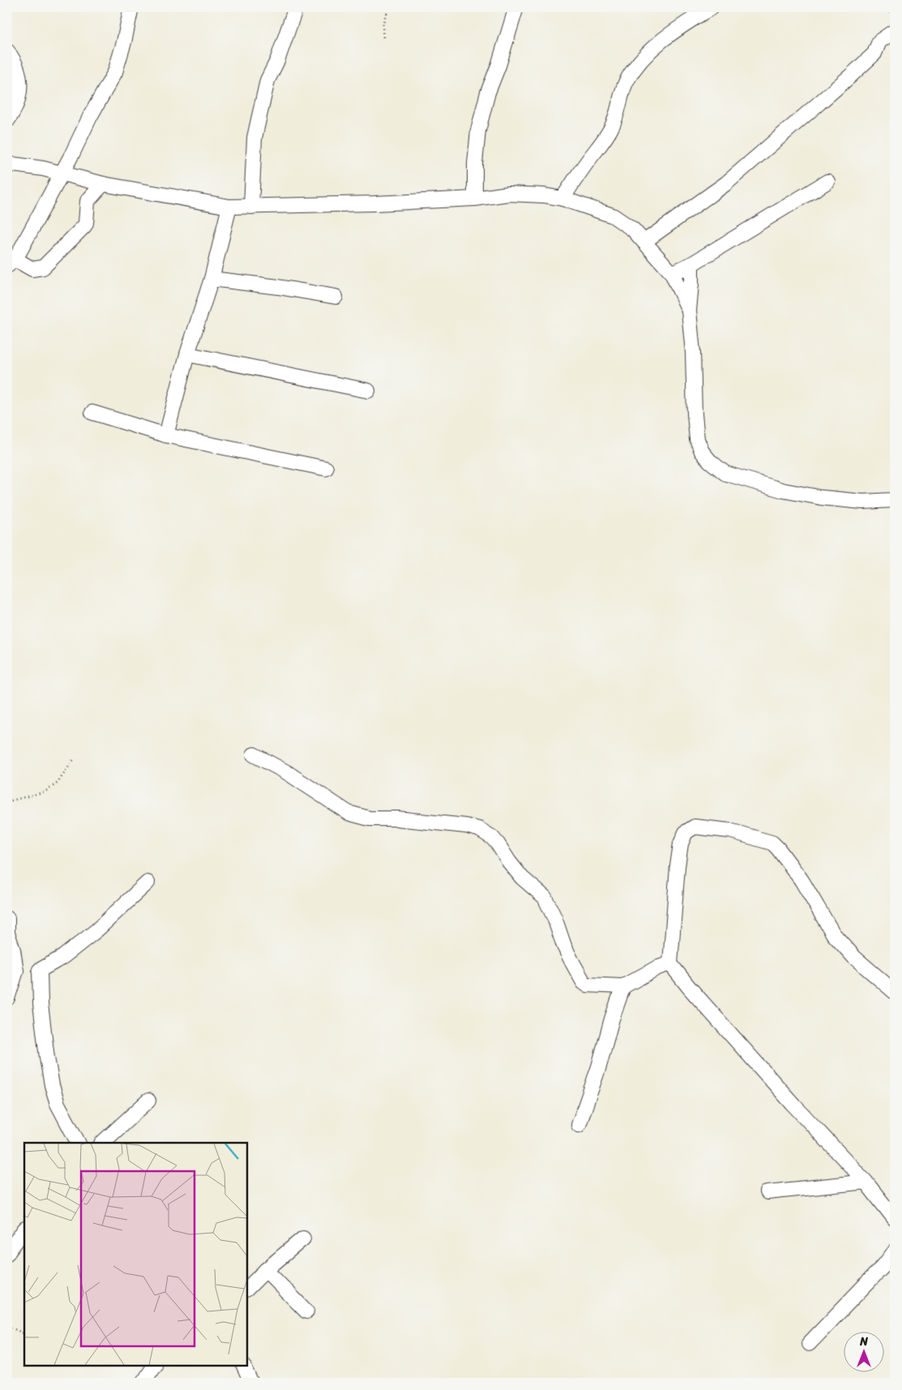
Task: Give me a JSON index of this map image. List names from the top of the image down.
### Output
{
  "north": "top"
}
